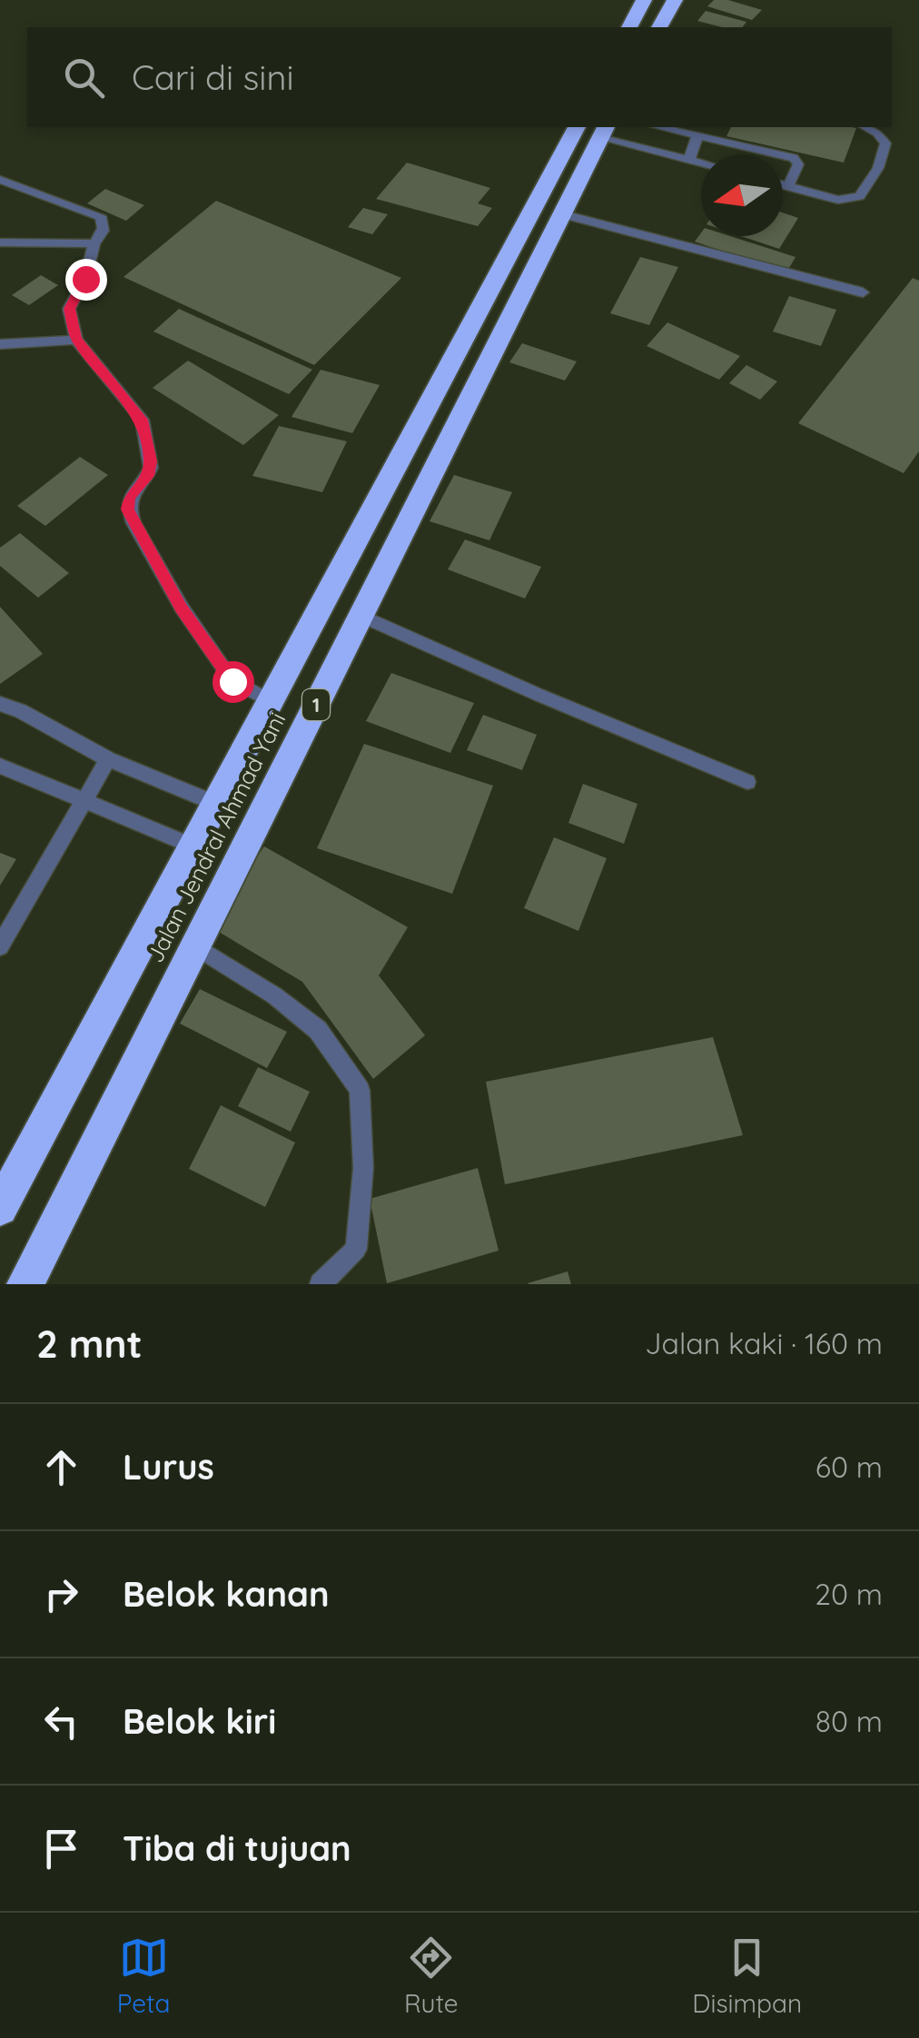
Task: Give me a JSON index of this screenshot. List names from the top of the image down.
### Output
{
  "streets": {
    "highway": ["1", "Jalan Jendral Ahmad Yani"]
  },
  "north": "left",
  "page": {
    "search": "Cari di sini",
    "heading": ["2 mnt", "Jalan kaki · 160 m"],
    "list": [
      ["Lurus", "60 m"],
      ["Belok kanan", "20 m"],
      ["Belok kiri", "80 m"],
      "Tiba di tujuan"
    ],
    "nav": ["Peta", "Rute", "Disimpan"]
  }
}
